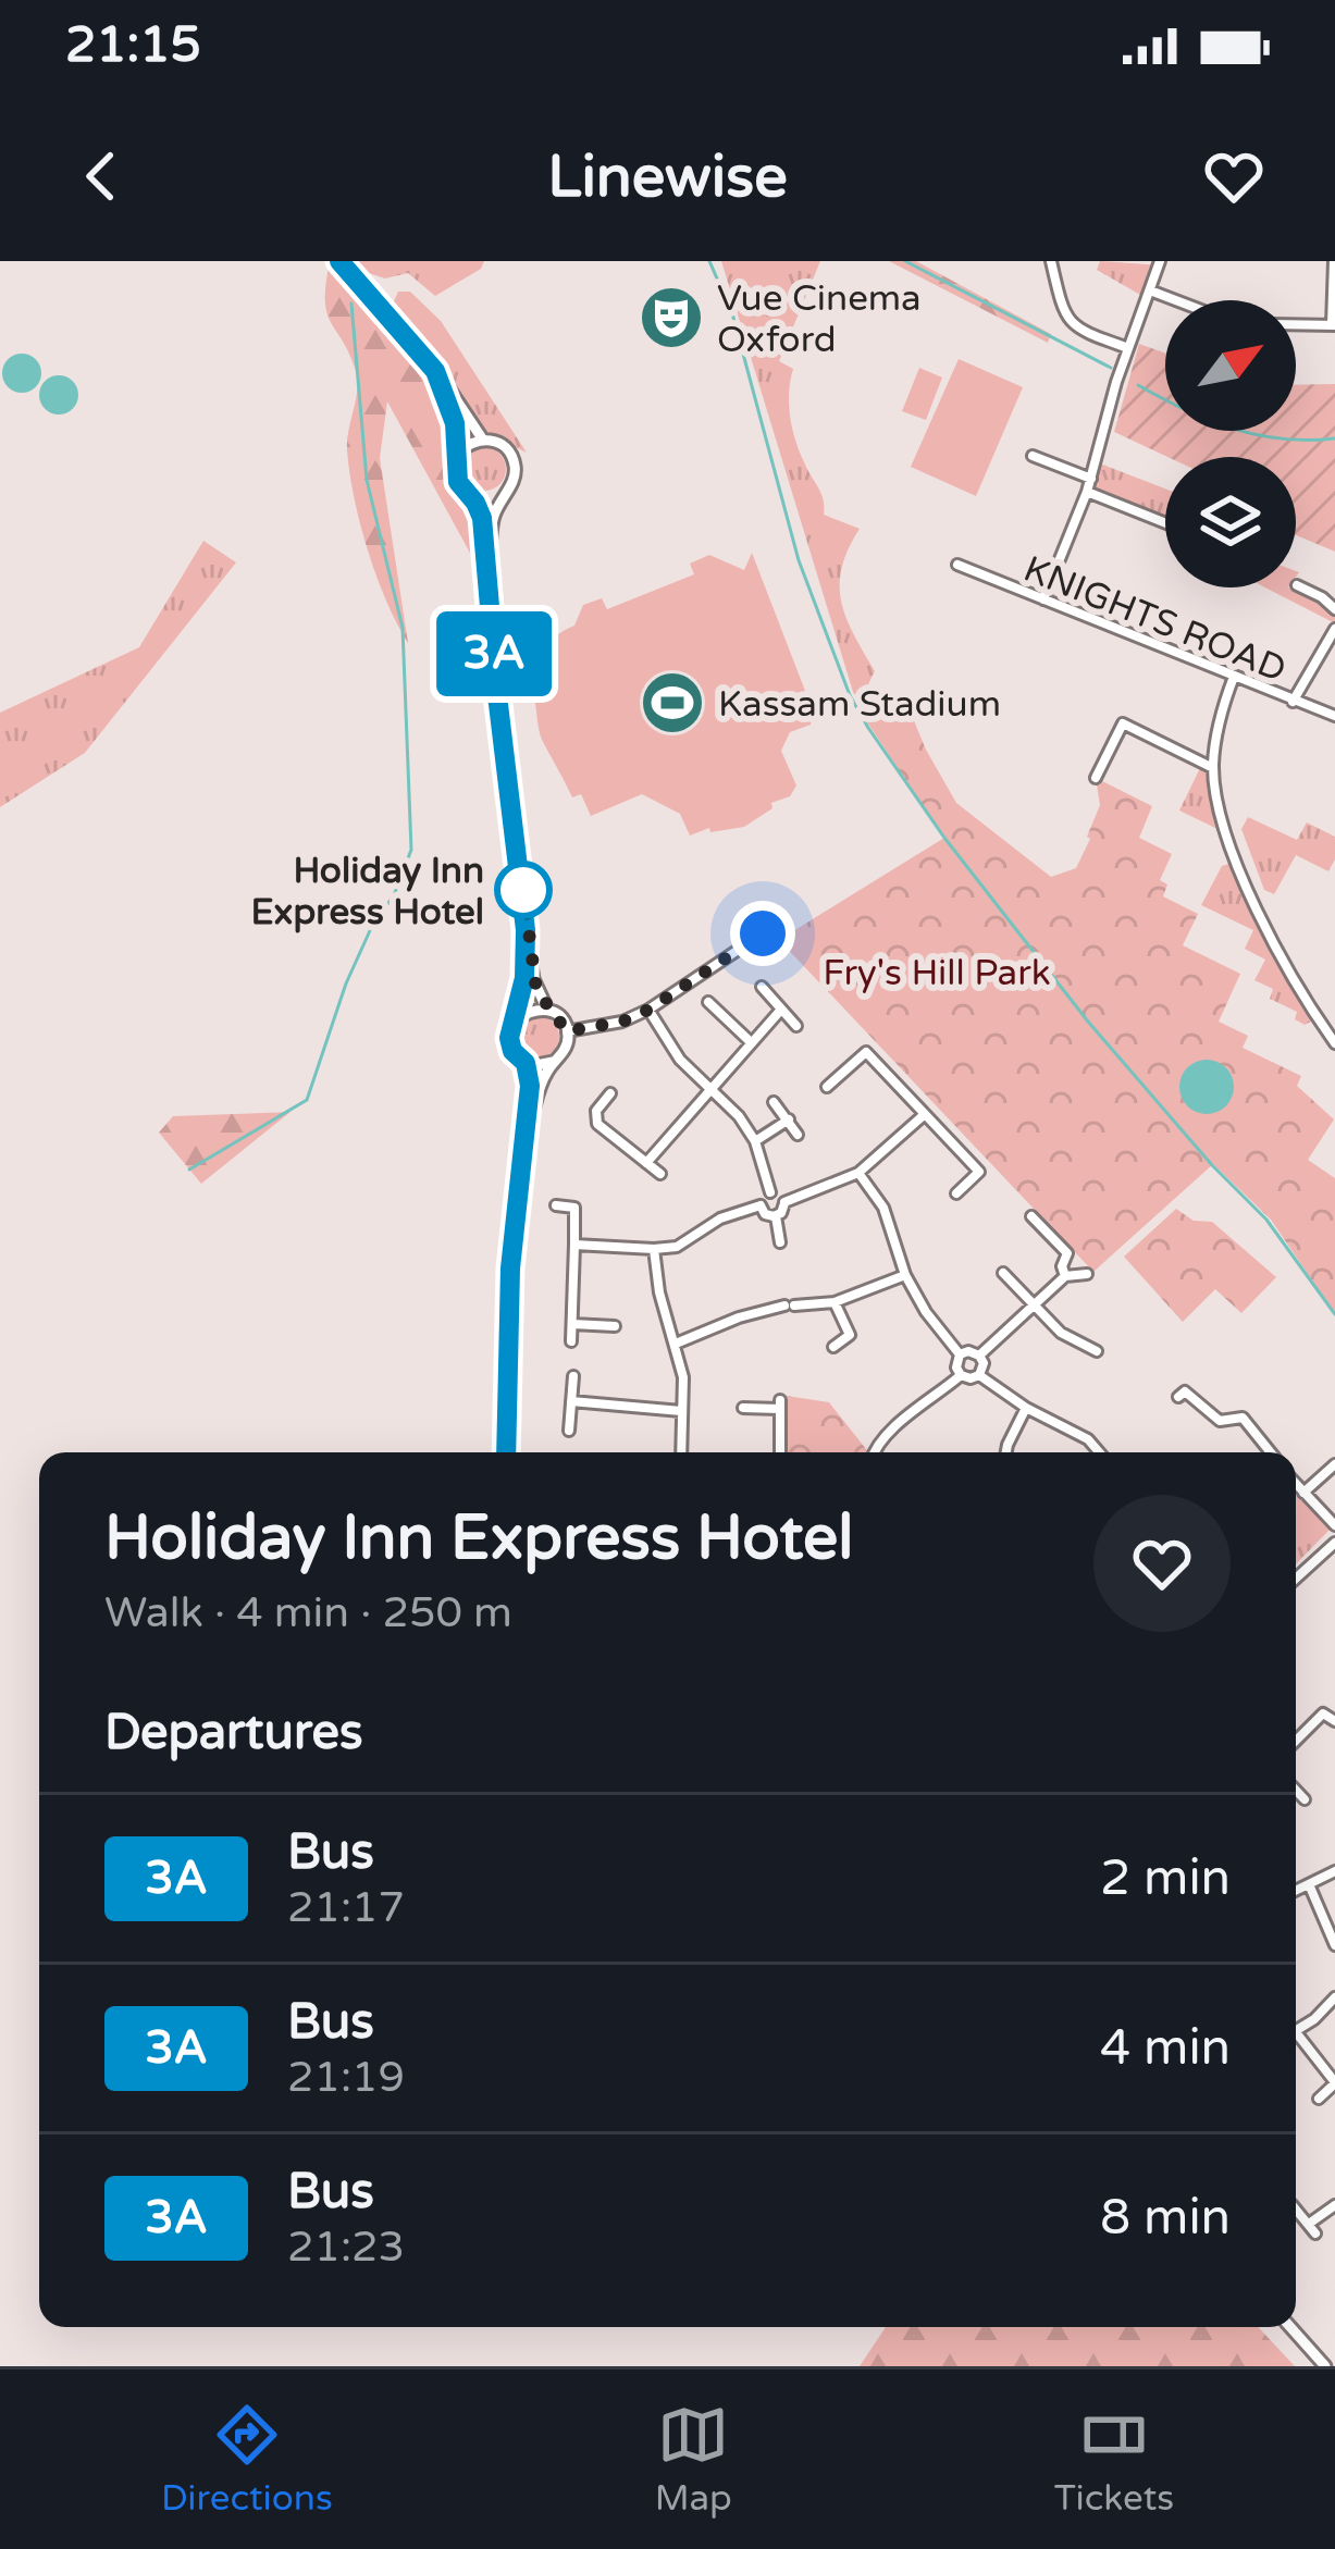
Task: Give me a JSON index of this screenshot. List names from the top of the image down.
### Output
{
  "streets": {
    "street": ["KNIGHTS ROAD"]
  },
  "parks": ["Fry's Hill Park"],
  "places": {
    "theatre": ["Vue Cinema Oxford"],
    "sports": ["Kassam Stadium"],
    "other": ["Holiday Inn Express Hotel"]
  },
  "lines": ["bus line 3A"],
  "north": "top right",
  "page": {
    "status": "21:15",
    "header": "Linewise",
    "on_map": "3A",
    "heading": [
      ["Holiday Inn Express Hotel", "Walk · 4 min · 250 m"],
      "Departures"
    ],
    "list": [
      {
        "mark": "3A",
        "name": "Bus",
        "note": "21:17",
        "value": "2 min"
      },
      {
        "mark": "3A",
        "name": "Bus",
        "note": "21:19",
        "value": "4 min"
      },
      {
        "mark": "3A",
        "name": "Bus",
        "note": "21:23",
        "value": "8 min"
      }
    ],
    "tabs": ["Directions", "Map", "Tickets"]
  }
}
